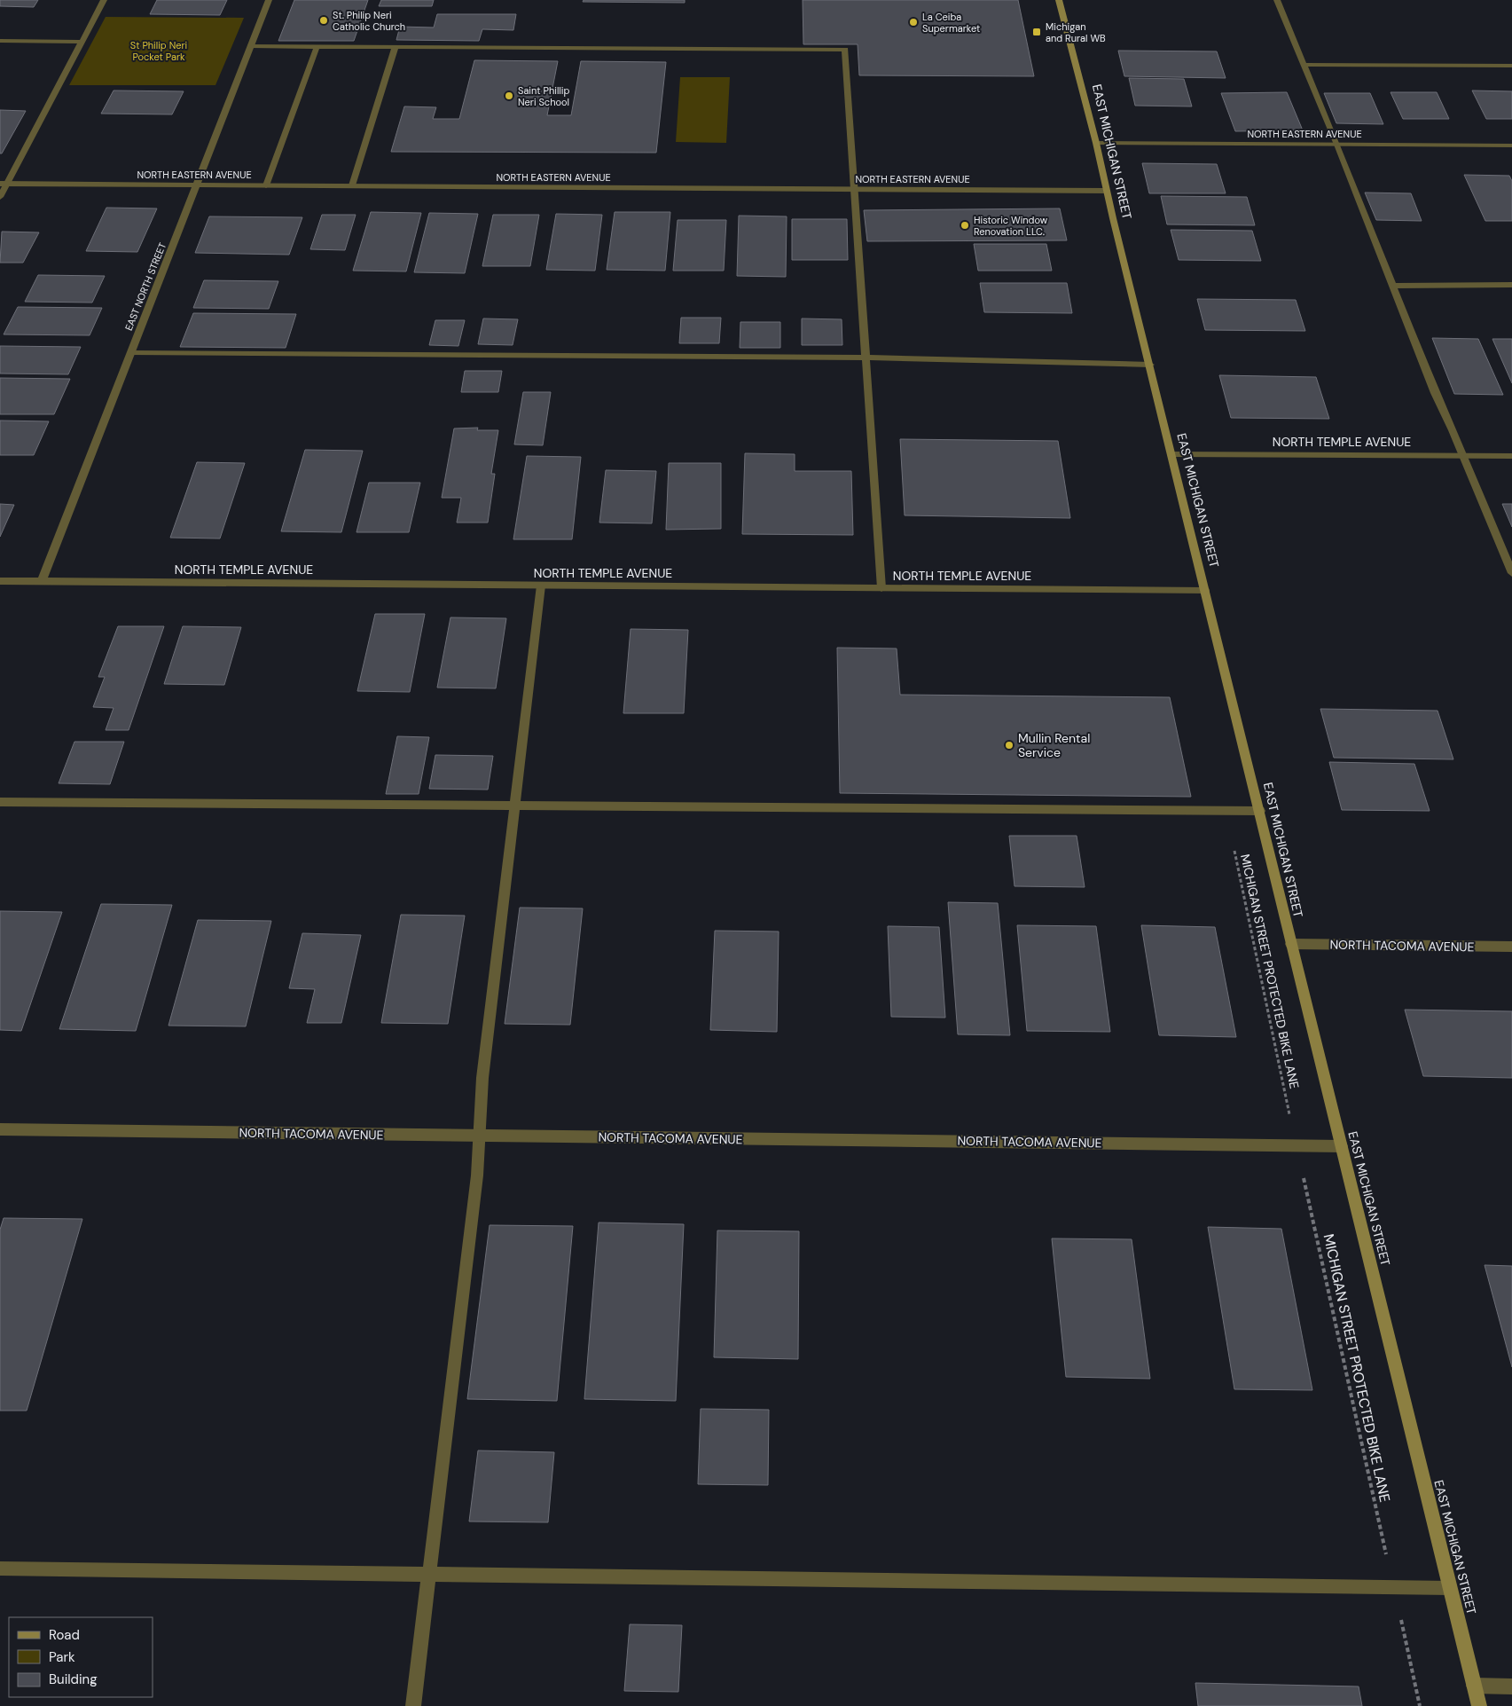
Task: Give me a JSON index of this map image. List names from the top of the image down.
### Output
{
  "streets": {
    "main road": ["EAST MICHIGAN STREET"],
    "street": [
      "NORTH EASTERN AVENUE",
      "EAST NORTH STREET",
      "NORTH TEMPLE AVENUE",
      "NORTH TACOMA AVENUE"
    ],
    "path": ["MICHIGAN STREET PROTECTED BIKE LANE"]
  },
  "crossings": [
    ["NORTH EASTERN AVENUE", "EAST MICHIGAN STREET"],
    ["NORTH EASTERN AVENUE", "EAST NORTH STREET"],
    ["EAST MICHIGAN STREET", "NORTH TEMPLE AVENUE"],
    ["EAST MICHIGAN STREET", "NORTH TACOMA AVENUE"],
    ["EAST NORTH STREET", "NORTH TEMPLE AVENUE"]
  ],
  "parks": ["St Philip Neri Pocket Park"],
  "places": {
    "other": [
      "St. Philip Neri Catholic Church",
      "La Ceiba Supermarket",
      "Saint Phillip Neri School",
      "Historic Window Renovation LLC.",
      "Mullin Rental Service"
    ],
    "transit": ["Michigan and Rural WB"]
  },
  "legend": ["Road", "Park", "Building"]
}
